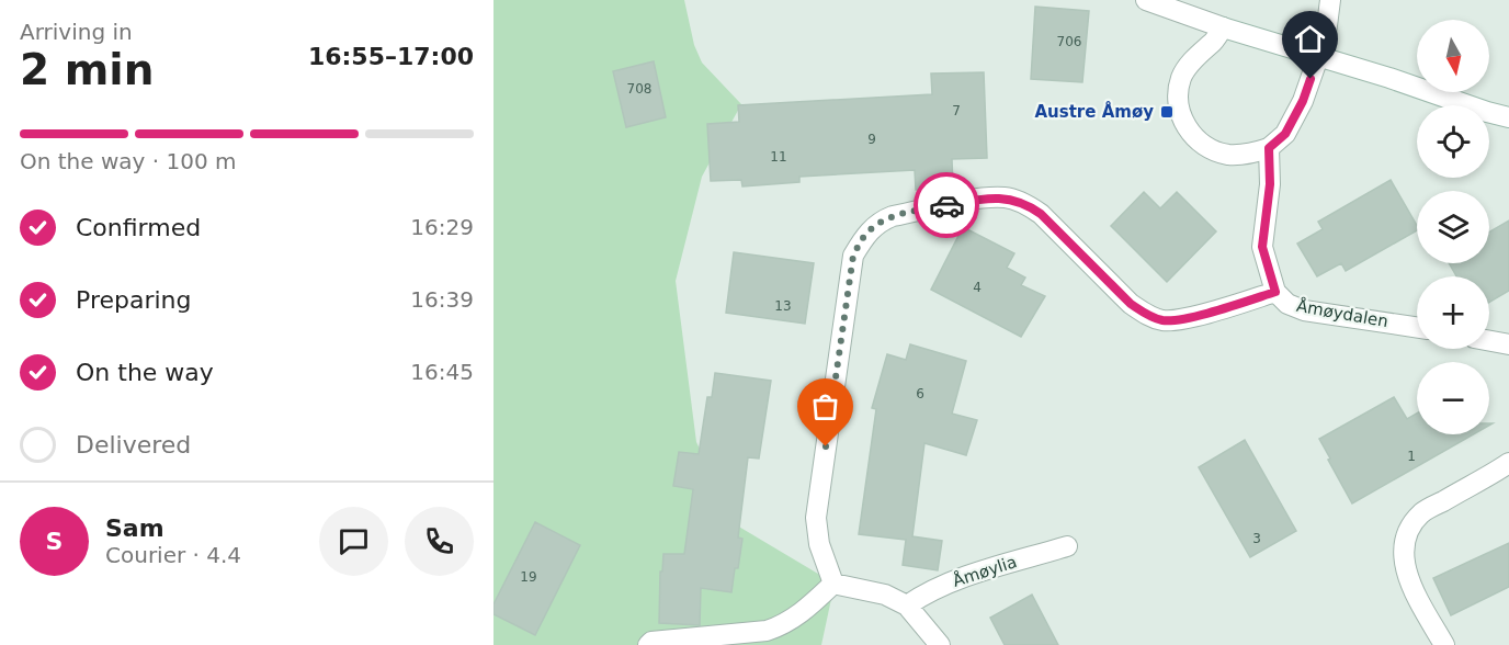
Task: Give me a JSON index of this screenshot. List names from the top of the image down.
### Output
{
  "streets": {
    "street": ["Åmøydalen", "Åmøylia"]
  },
  "places": {
    "transit": ["Austre Åmøy"]
  },
  "house_numbers": [
    "706",
    "708",
    "7",
    "9",
    "11",
    "4",
    "13",
    "6",
    "1",
    "3",
    "19"
  ],
  "north": "bottom",
  "page": {
    "heading": ["2 min", "Arriving in", "16:55–17:00"],
    "panel": ["Sam", "Courier · 4.4"],
    "map_buttons": ["+", "−"],
    "bar": "On the way · 100 m",
    "list": [
      ["Confirmed", "16:29"],
      ["Preparing", "16:39"],
      ["On the way", "16:45"],
      "Delivered"
    ],
    "round": "S"
  }
}
